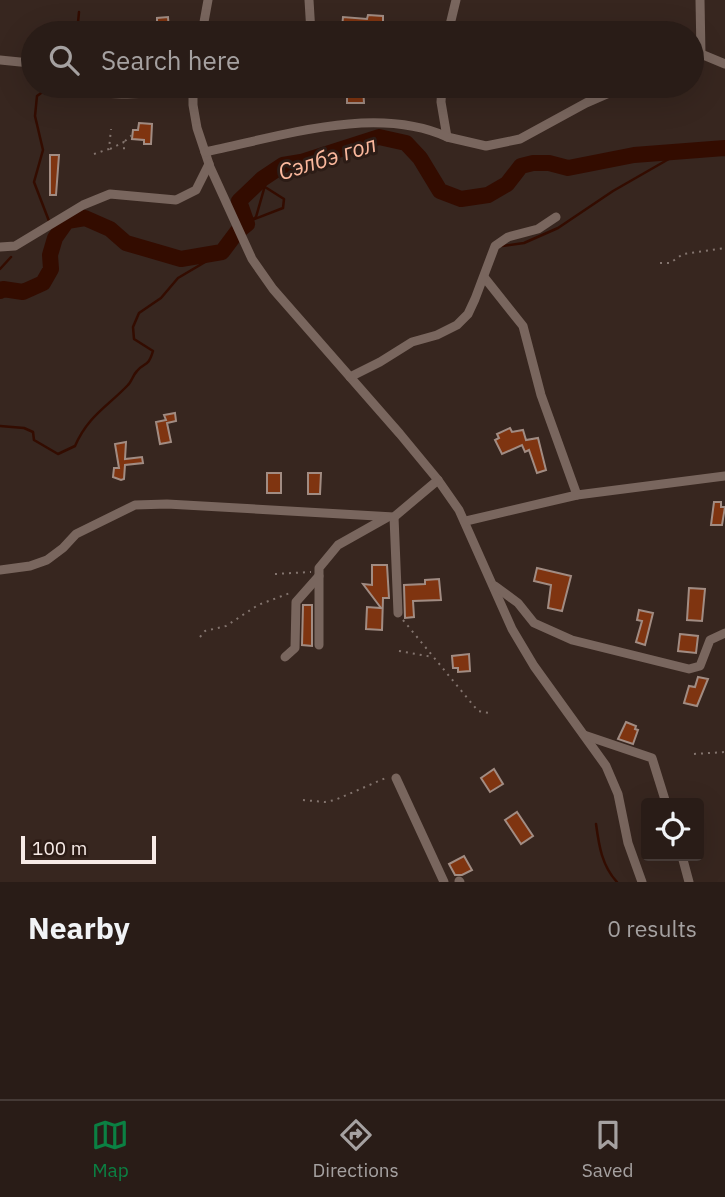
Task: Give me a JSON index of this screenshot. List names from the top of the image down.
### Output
{
  "water": ["Сэлбэ гол"],
  "scale_bar": "100 m",
  "page": {
    "search": "Search here",
    "scale": "100 m",
    "heading": ["Nearby", "0 results"],
    "nav": ["Map", "Directions", "Saved"]
  }
}
